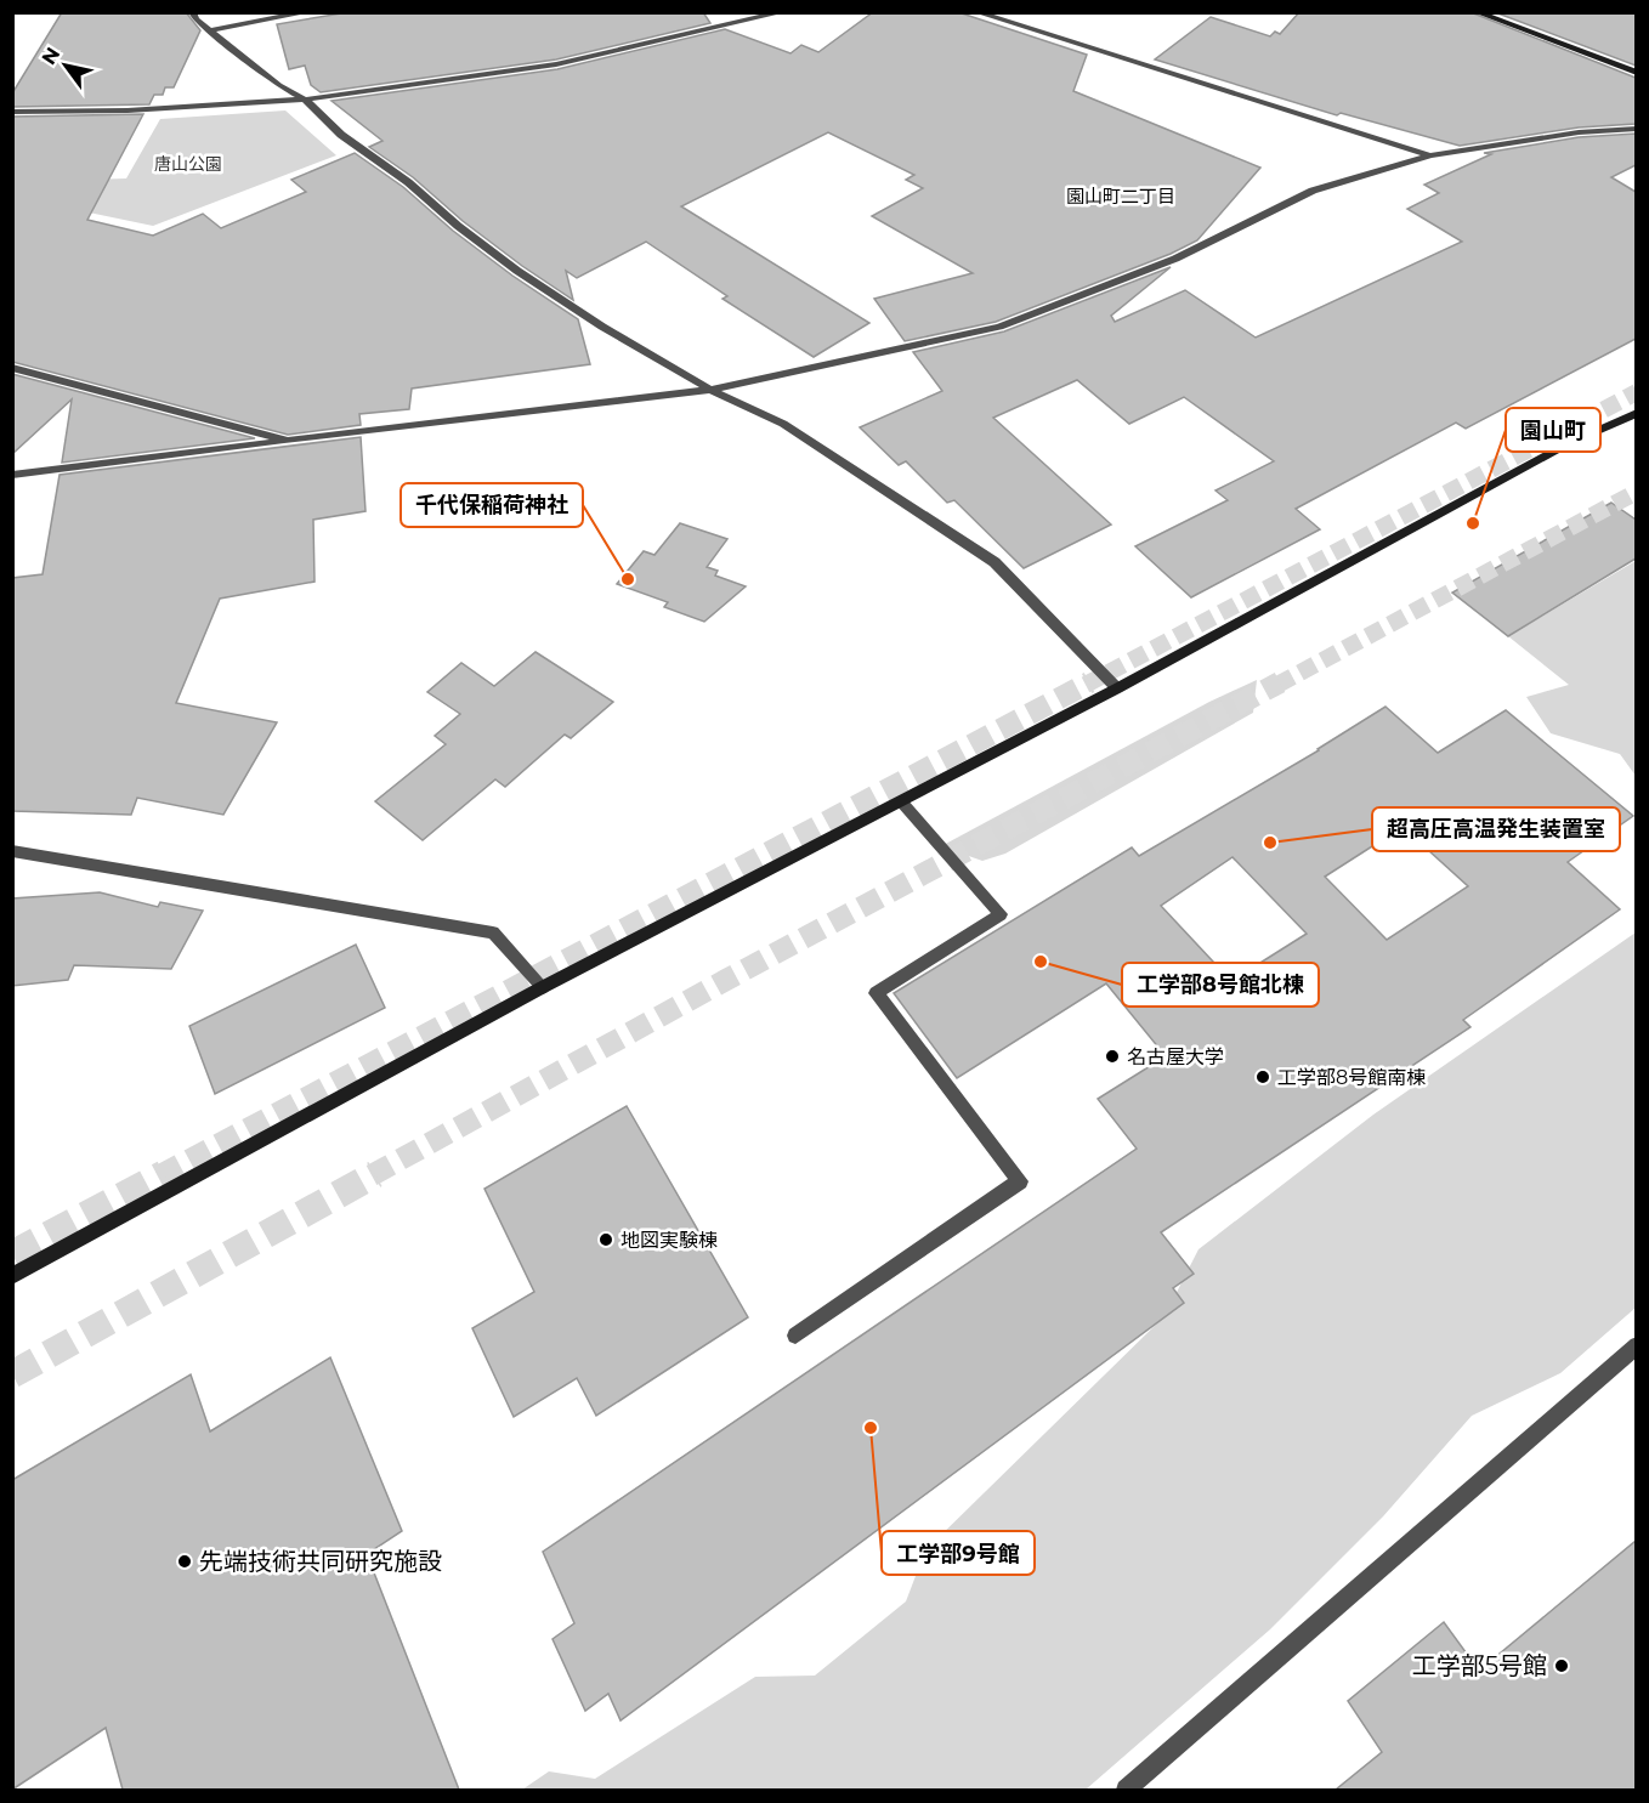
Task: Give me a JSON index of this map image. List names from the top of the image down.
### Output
{
  "districts": ["園山町二丁目"],
  "parks": ["唐山公園"],
  "places": [
    "園山町",
    "千代保稲荷神社",
    "超高圧高温発生装置室",
    "工学部8号館北棟",
    "名古屋大学",
    "工学部8号館南棟",
    "地図実験棟",
    "工学部9号館",
    "先端技術共同研究施設",
    "工学部5号館"
  ],
  "north": "top left"
}
